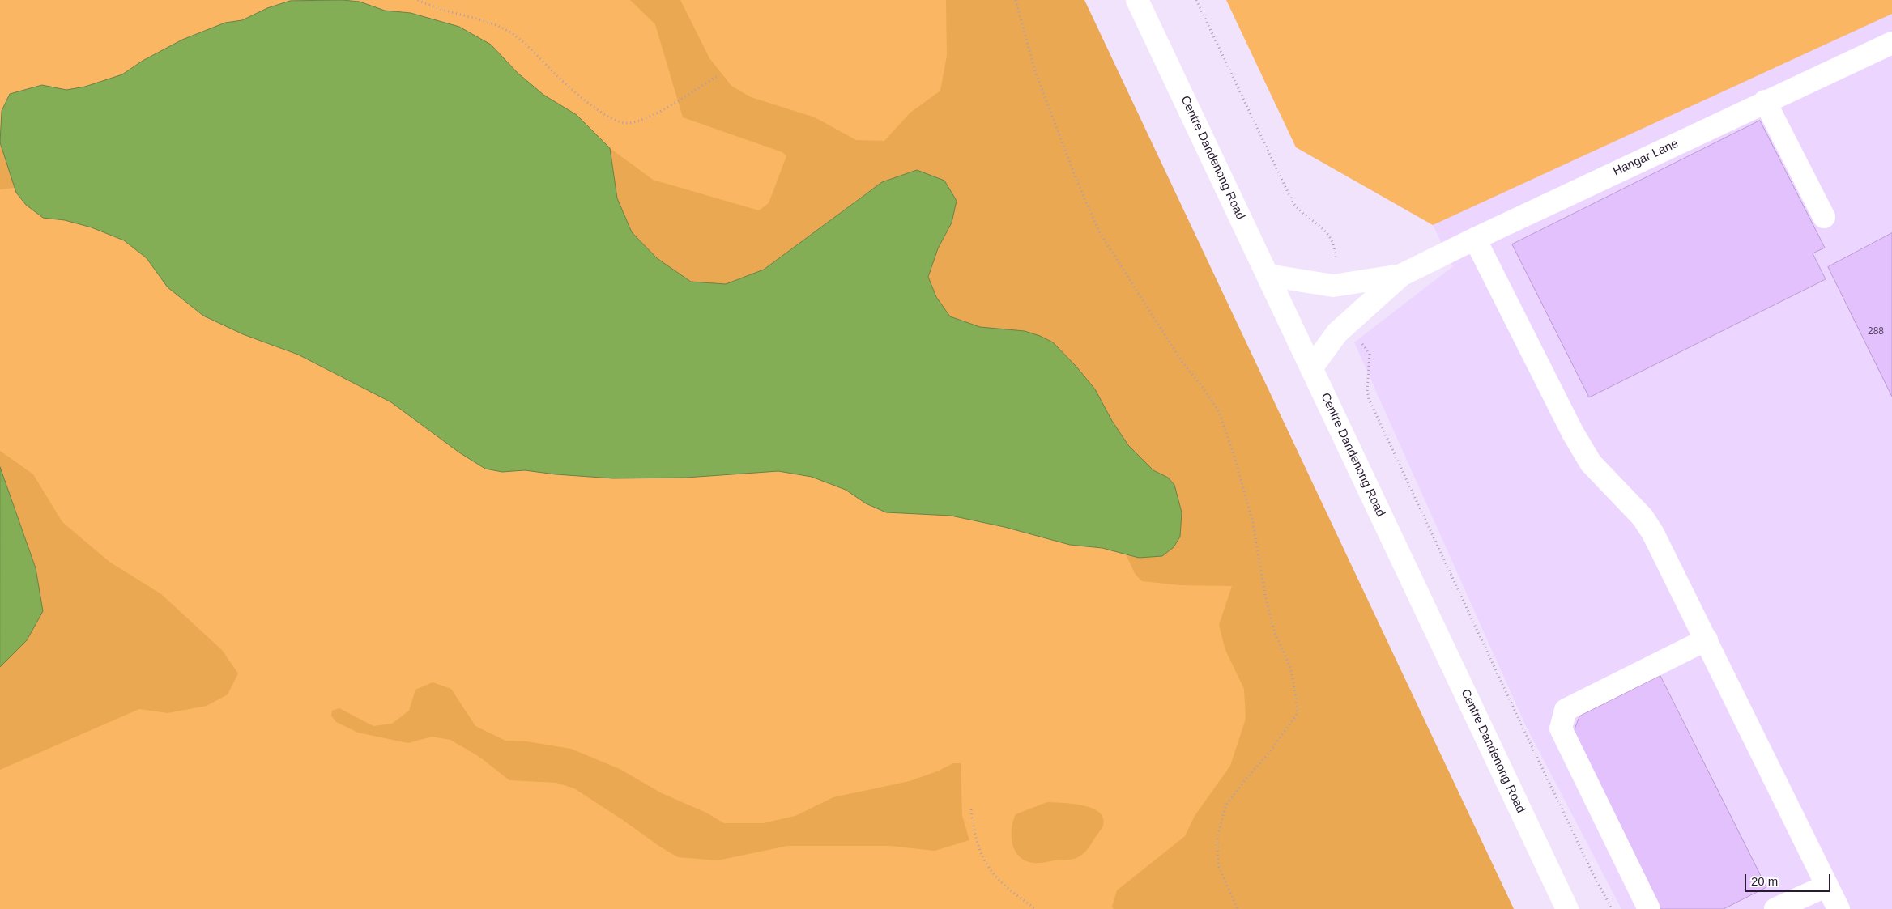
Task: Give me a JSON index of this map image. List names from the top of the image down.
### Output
{
  "streets": {
    "main road": ["Centre Dandenong Road", "Hangar Lane"]
  },
  "crossings": [
    ["Centre Dandenong Road", "Hangar Lane"]
  ],
  "house_numbers": ["288"],
  "scale_bar": "20 m"
}
